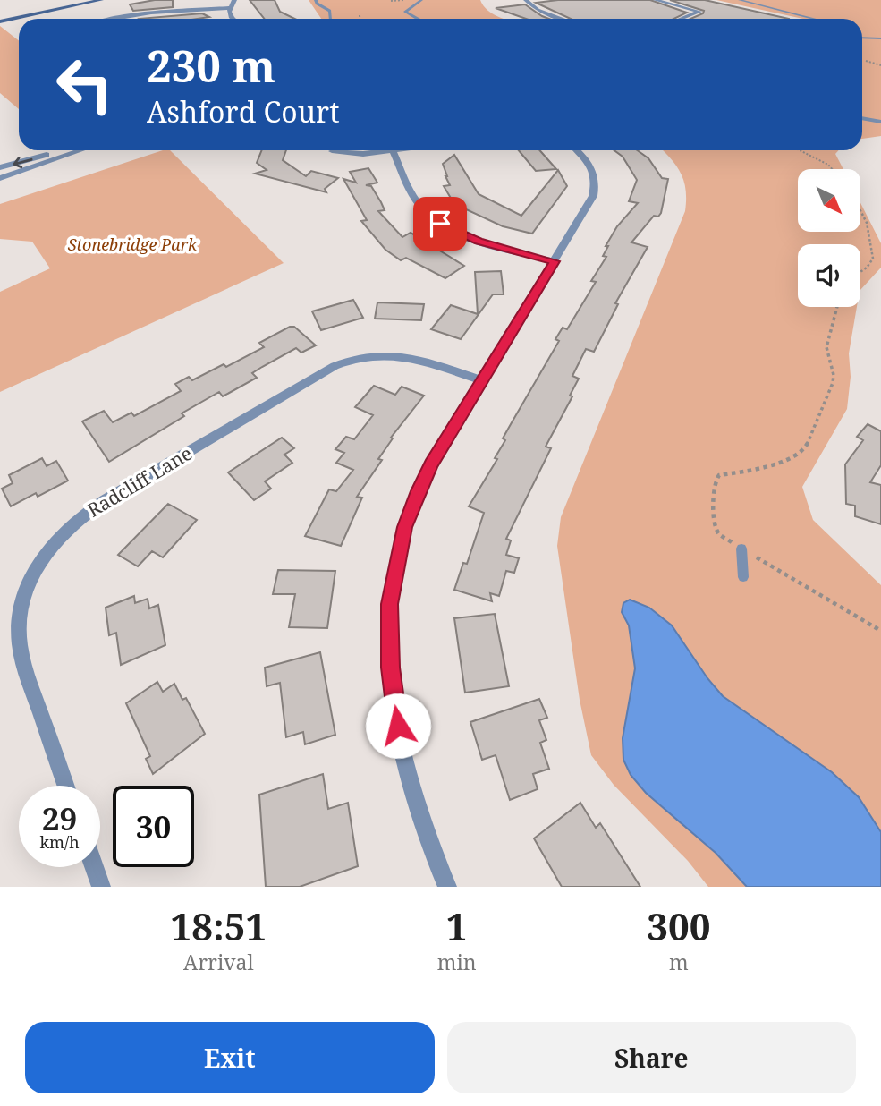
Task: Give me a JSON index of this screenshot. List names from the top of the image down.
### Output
{
  "streets": {
    "street": ["Radcliff Lane"]
  },
  "parks": ["Stonebridge Park"],
  "north": "bottom right",
  "page": {
    "turn": ["230 m", "Ashford Court"],
    "speed": "29 km/h",
    "limit": "30",
    "eta": [
      "18:51",
      "Arrival",
      "1",
      "min",
      "300",
      "m"
    ],
    "buttons": ["Exit", "Share"]
  }
}
